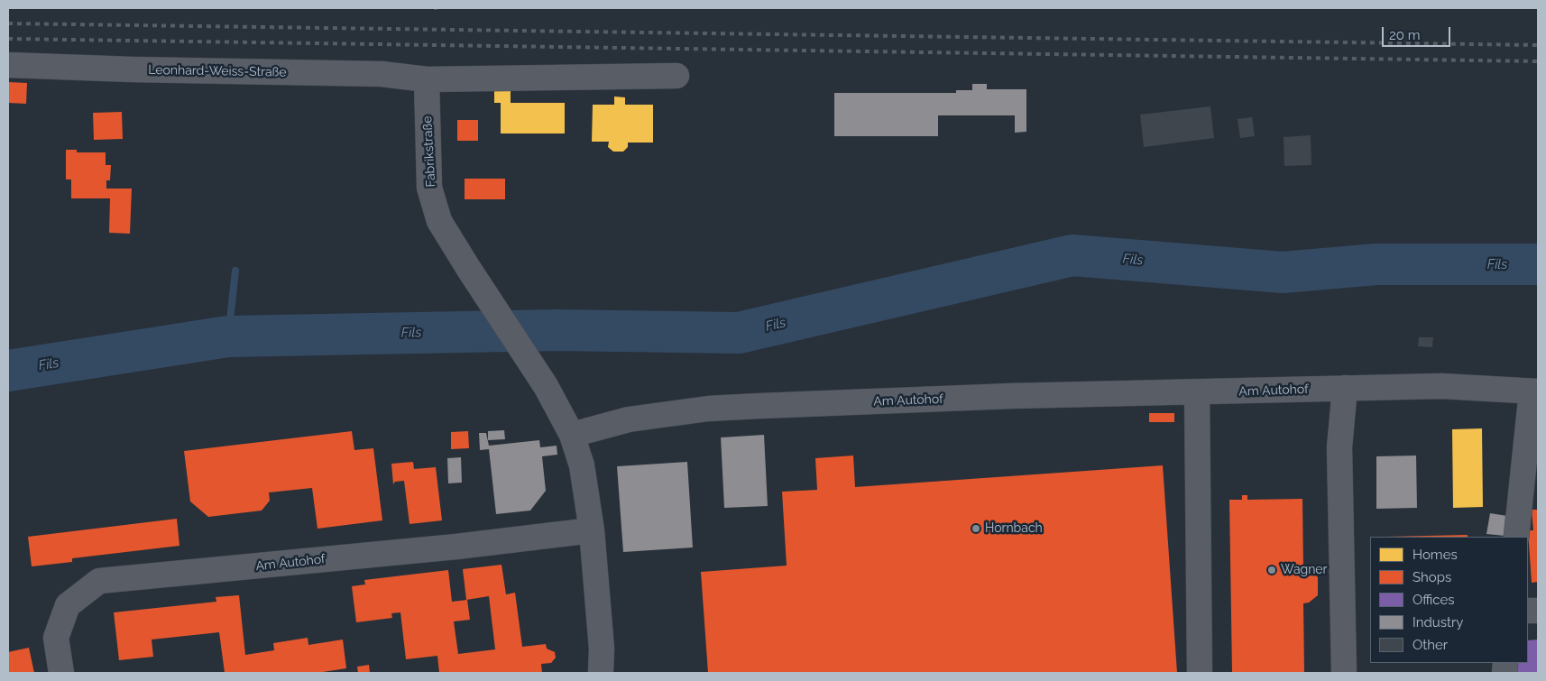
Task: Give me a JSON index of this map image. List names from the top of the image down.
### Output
{
  "streets": {
    "street": ["Leonhard-Weiss-Straße", "Fabrikstraße", "Am Autohof"]
  },
  "crossings": [
    ["Leonhard-Weiss-Straße", "Fabrikstraße"],
    ["Fabrikstraße", "Am Autohof"]
  ],
  "water": ["Fils"],
  "places": ["Hornbach", "Wagner"],
  "legend": [
    "Homes",
    "Shops",
    "Offices",
    "Industry",
    "Other"
  ],
  "scale_bar": "20 m"
}
